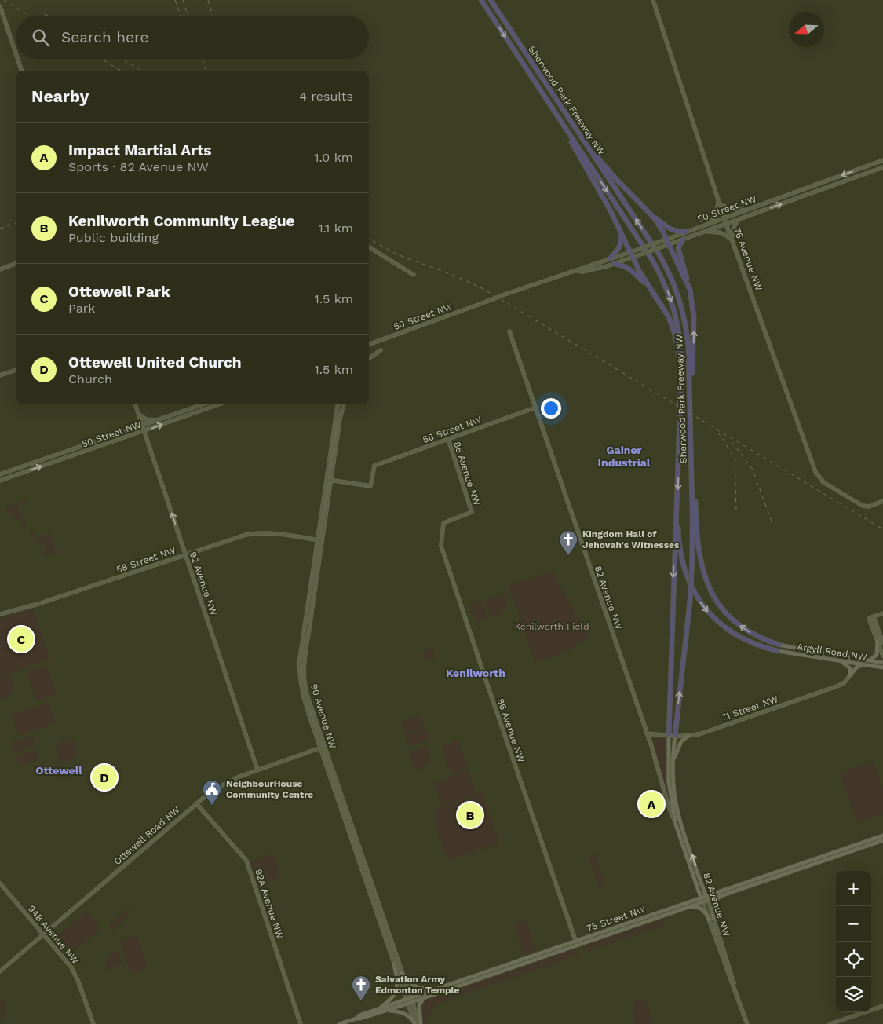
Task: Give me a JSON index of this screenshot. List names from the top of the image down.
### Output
{
  "streets": {
    "highway": ["Sherwood Park Freeway NW"],
    "main road": ["82 Avenue NW", "Argyll Road NW", "75 Street NW"],
    "street": [
      "50 Street NW",
      "76 Avenue NW",
      "56 Street NW",
      "85 Avenue NW",
      "58 Street NW",
      "92 Avenue NW",
      "71 Street NW",
      "90 Avenue NW",
      "86 Avenue NW",
      "Ottewell Road NW",
      "92A Avenue NW",
      "94B Avenue NW"
    ]
  },
  "crossings": [
    ["Sherwood Park Freeway NW", "82 Avenue NW"],
    ["Sherwood Park Freeway NW", "71 Street NW"],
    ["50 Street NW", "76 Avenue NW"],
    ["50 Street NW", "92 Avenue NW"],
    ["56 Street NW", "85 Avenue NW"],
    ["56 Street NW", "82 Avenue NW"],
    ["56 Street NW", "90 Avenue NW"],
    ["85 Avenue NW", "86 Avenue NW"],
    ["58 Street NW", "92 Avenue NW"],
    ["58 Street NW", "90 Avenue NW"],
    ["92 Avenue NW", "Ottewell Road NW"],
    ["82 Avenue NW", "71 Street NW"],
    ["82 Avenue NW", "75 Street NW"],
    ["90 Avenue NW", "Ottewell Road NW"],
    ["90 Avenue NW", "75 Street NW"],
    ["86 Avenue NW", "75 Street NW"],
    ["Ottewell Road NW", "92A Avenue NW"],
    ["Ottewell Road NW", "94B Avenue NW"]
  ],
  "districts": ["Gainer Industrial", "Kenilworth", "Ottewell"],
  "parks": ["Kenilworth Field"],
  "places": {
    "church": ["Kingdom Hall of Jehovah's Witnesses", "Salvation Army Edmonton Temple"],
    "public building": ["NeighbourHouse Community Centre"]
  },
  "north": "left",
  "page": {
    "search": "Search here",
    "heading": ["Nearby", "4 results"],
    "list": [
      {
        "mark": "A",
        "name": "Impact Martial Arts",
        "note": "Sports · 82 Avenue NW",
        "value": "1.0 km"
      },
      {
        "mark": "B",
        "name": "Kenilworth Community League",
        "note": "Public building",
        "value": "1.1 km"
      },
      {
        "mark": "C",
        "name": "Ottewell Park",
        "note": "Park",
        "value": "1.5 km"
      },
      {
        "mark": "D",
        "name": "Ottewell United Church",
        "note": "Church",
        "value": "1.5 km"
      }
    ],
    "pins": [
      "C",
      "D",
      "A",
      "B"
    ],
    "map_buttons": ["+", "−"]
  }
}
